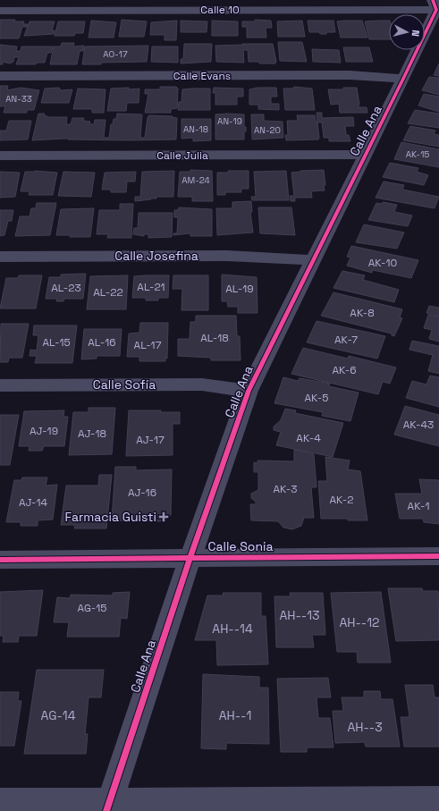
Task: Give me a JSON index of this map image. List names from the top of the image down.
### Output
{
  "streets": {
    "street": [
      "Calle 10",
      "Calle Evans",
      "Calle Ana",
      "Calle Julia",
      "Calle Josefina",
      "Calle Sofía",
      "Calle Sonia"
    ]
  },
  "crossings": [
    ["Calle 10", "Calle Ana"],
    ["Calle Evans", "Calle Ana"],
    ["Calle Ana", "Calle Julia"],
    ["Calle Ana", "Calle Josefina"],
    ["Calle Ana", "Calle Sofía"],
    ["Calle Ana", "Calle Sonia"]
  ],
  "places": {
    "health": ["Farmacia Guisti"]
  },
  "house_numbers": [
    "AO-17",
    "AN-33",
    "AN-19",
    "AN-18",
    "AN-20",
    "AK-15",
    "AM-24",
    "AK-10",
    "AL-21",
    "AL-23",
    "AL-19",
    "AL-22",
    "AK-8",
    "AL-18",
    "AK-7",
    "AL-15",
    "AL-16",
    "AL-17",
    "AK-6",
    "AK-5",
    "AK-43",
    "AJ-19",
    "AJ-18",
    "AK-4",
    "AJ-17",
    "AK-3",
    "AJ-16",
    "AK-2",
    "AJ-14",
    "AK-1",
    "AG-15",
    "AH--13",
    "AH--12",
    "AH--14",
    "AG-14",
    "AH--1",
    "AH--3"
  ],
  "north": "right"
}
